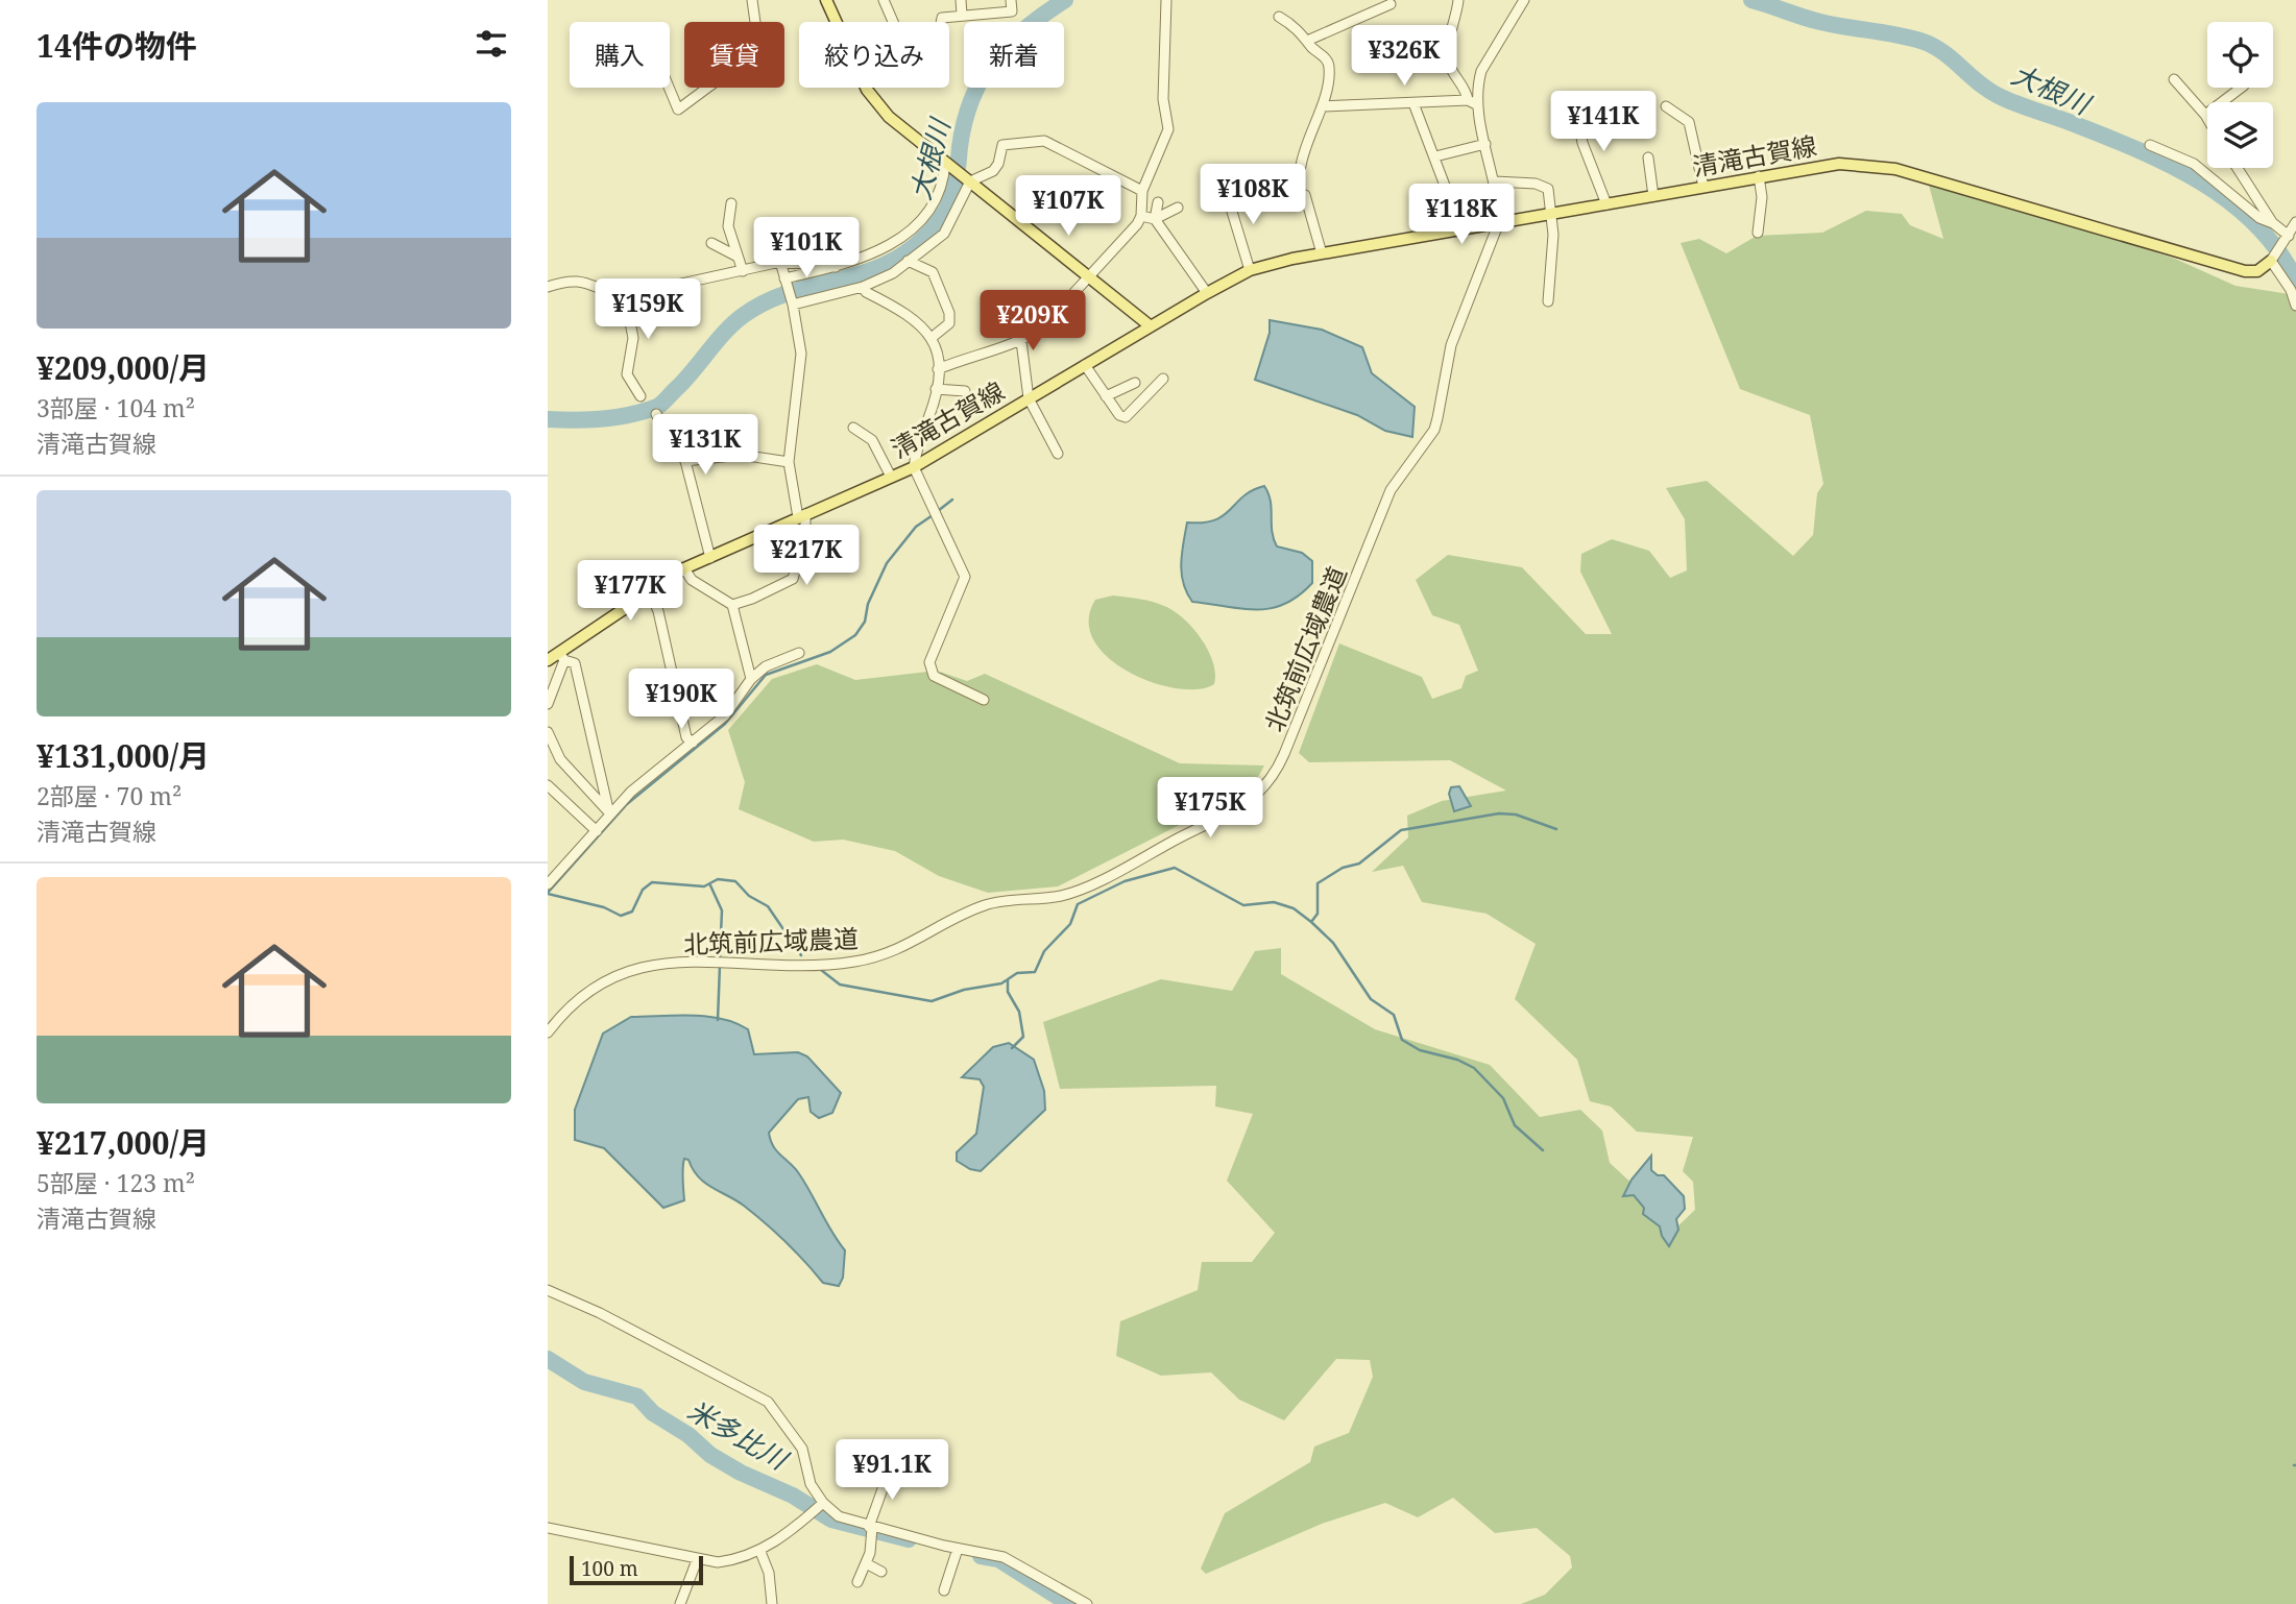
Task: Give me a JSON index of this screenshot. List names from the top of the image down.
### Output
{
  "streets": {
    "main road": ["清滝古賀線"],
    "street": ["北筑前広域農道"]
  },
  "crossings": [
    ["清滝古賀線", "北筑前広域農道"]
  ],
  "water": ["大根川", "米多比川"],
  "scale_bar": "100 m",
  "page": {
    "heading": "14件の物件",
    "chip": [
      "購入",
      "賃貸",
      "絞り込み",
      "新着"
    ],
    "price": [
      "¥326K",
      "¥141K",
      "¥108K",
      "¥107K",
      "¥118K",
      "¥101K",
      "¥159K",
      "¥209K",
      "¥131K",
      "¥217K",
      "¥177K",
      "¥190K",
      "¥175K",
      "¥91.1K"
    ],
    "list": [
      {
        "name": "¥209,000/月",
        "note": "3部屋 · 104 m² · 清滝古賀線"
      },
      {
        "name": "¥131,000/月",
        "note": "2部屋 · 70 m² · 清滝古賀線"
      },
      {
        "name": "¥217,000/月",
        "note": "5部屋 · 123 m² · 清滝古賀線"
      }
    ],
    "scale": "100 m"
  }
}
